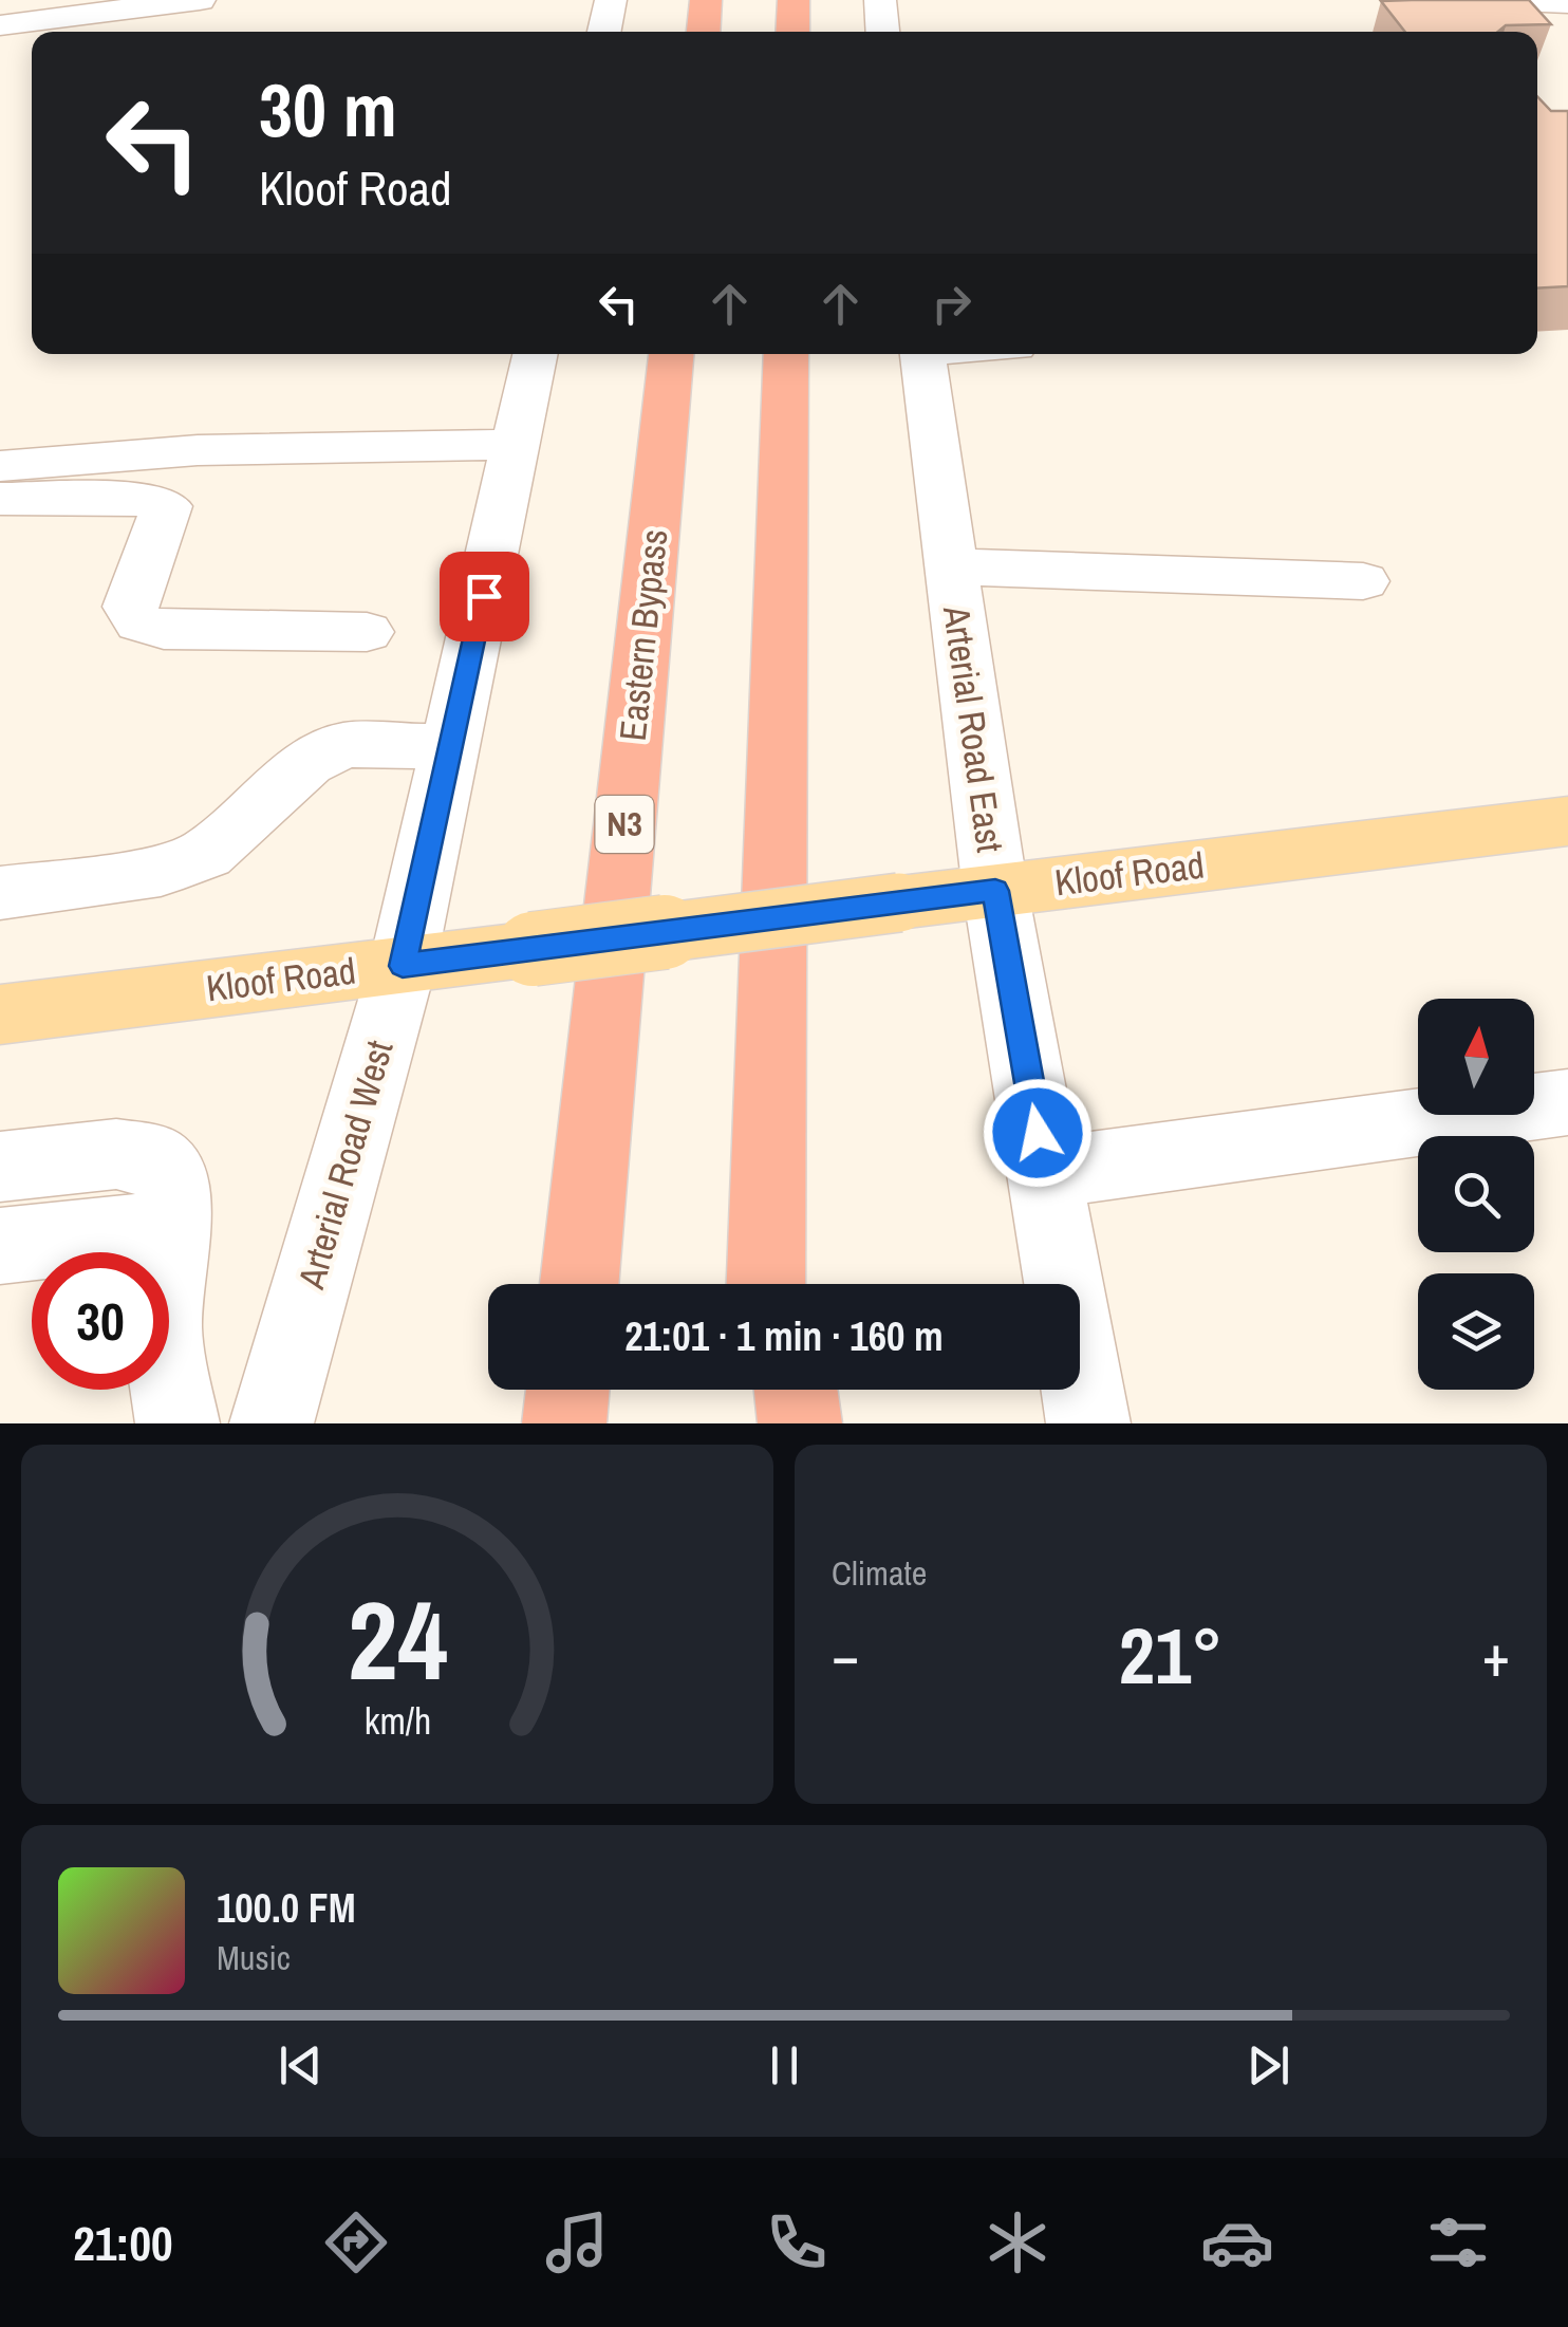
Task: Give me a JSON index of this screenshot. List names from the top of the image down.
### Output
{
  "streets": {
    "highway": ["Eastern Bypass", "N3"],
    "main road": ["Kloof Road"],
    "street": ["Arterial Road East", "Arterial Road West"]
  },
  "crossings": [
    ["Arterial Road East", "Kloof Road"],
    ["Kloof Road", "Arterial Road West"]
  ],
  "north": "top",
  "page": {
    "turn": ["30 m", "Kloof Road"],
    "limit": "30",
    "trip": "21:01 · 1 min · 160 m",
    "tile": "Climate",
    "heat": ["−", "21°", "+"],
    "song": ["100.0 FM", "Music"],
    "tabs": "21:00",
    "gauge": ["24", "km/h"]
  }
}
